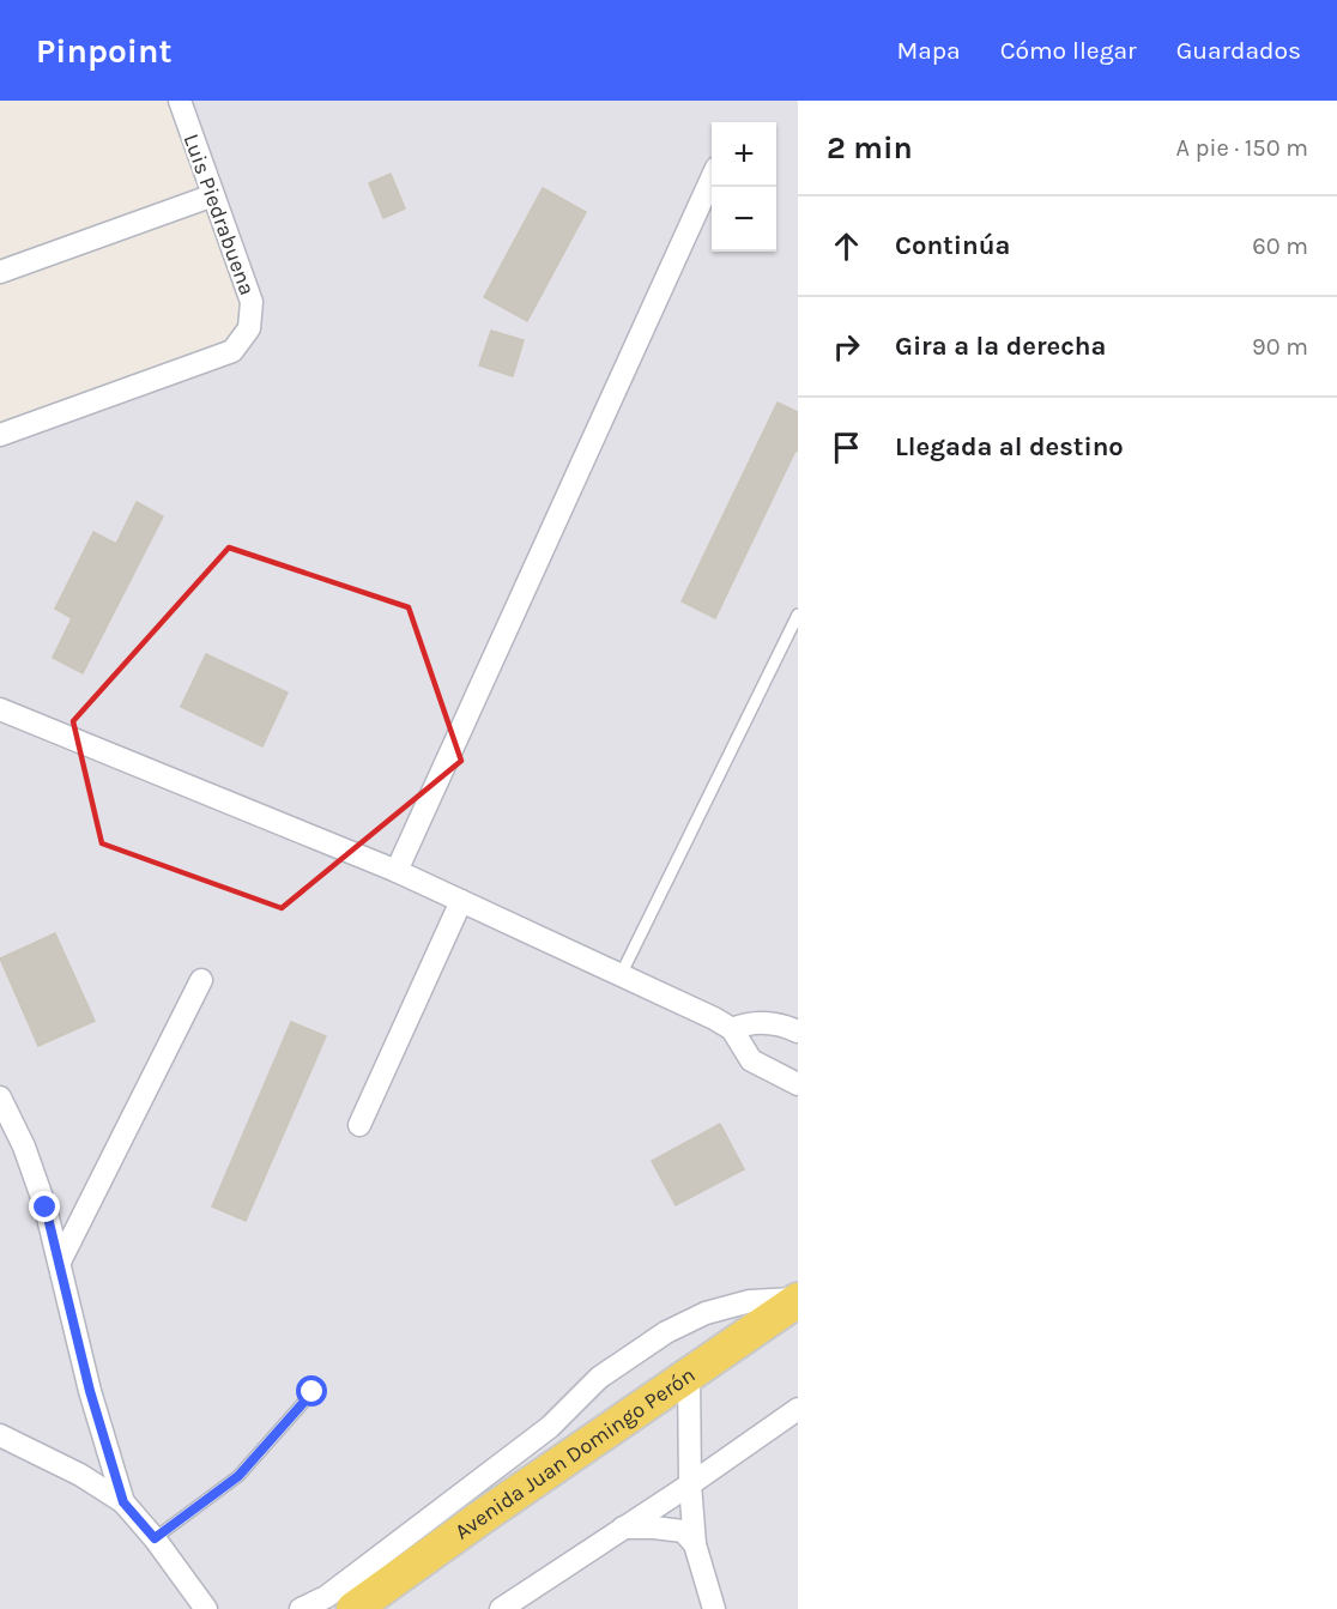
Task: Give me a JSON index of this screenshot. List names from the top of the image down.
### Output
{
  "streets": {
    "main road": ["Avenida Juan Domingo Perón"],
    "street": ["Luis Piedrabuena"]
  },
  "page": {
    "header": "Pinpoint",
    "nav": ["Mapa", "Cómo llegar", "Guardados"],
    "heading": ["2 min", "A pie · 150 m"],
    "map_buttons": ["+", "−"],
    "list": [
      ["Continúa", "60 m"],
      ["Gira a la derecha", "90 m"],
      "Llegada al destino"
    ]
  }
}
